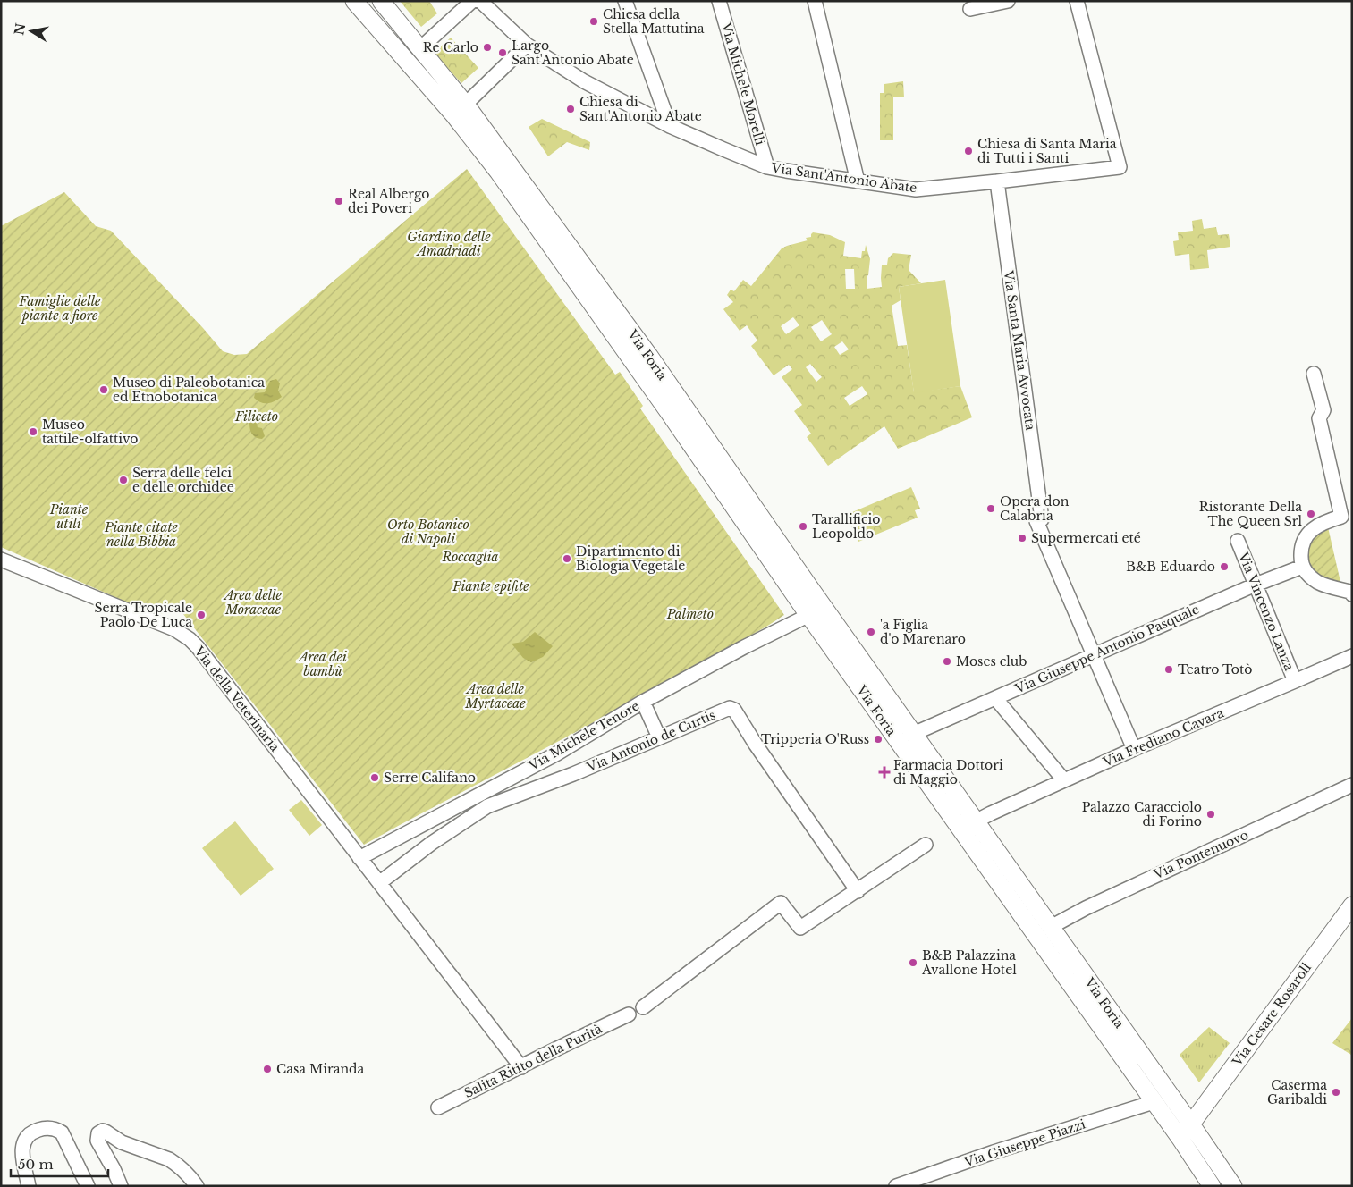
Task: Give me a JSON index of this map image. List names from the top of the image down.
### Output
{
  "streets": {
    "main road": ["Via Foria", "Via Cesare Rosaroll"],
    "street": [
      "Via Michele Morelli",
      "Via Sant'Antonio Abate",
      "Via Santa Maria Avvocata",
      "Via Vincenzo Lanza",
      "Via Giuseppe Antonio Pasquale",
      "Via della Veterinaria",
      "Via Michele Tenore",
      "Via Frediano Cavara",
      "Via Antonio de Curtis",
      "Via Pontenuovo",
      "Salita Ritito della Purità",
      "Via Giuseppe Piazzi"
    ]
  },
  "crossings": [
    ["Via Michele Morelli", "Via Sant'Antonio Abate"],
    ["Via Sant'Antonio Abate", "Via Santa Maria Avvocata"],
    ["Via Santa Maria Avvocata", "Via Giuseppe Antonio Pasquale"],
    ["Via Santa Maria Avvocata", "Via Frediano Cavara"],
    ["Via Foria", "Via Giuseppe Antonio Pasquale"],
    ["Via Foria", "Via Michele Tenore"],
    ["Via Foria", "Via Frediano Cavara"],
    ["Via Foria", "Via Pontenuovo"],
    ["Via Foria", "Via Cesare Rosaroll"],
    ["Via Foria", "Via Giuseppe Piazzi"],
    ["Via Vincenzo Lanza", "Via Giuseppe Antonio Pasquale"],
    ["Via Vincenzo Lanza", "Via Frediano Cavara"],
    ["Via della Veterinaria", "Via Michele Tenore"],
    ["Via della Veterinaria", "Via Antonio de Curtis"],
    ["Via della Veterinaria", "Salita Ritito della Purità"]
  ],
  "parks": [
    "Giardino delle Amadriadi",
    "Famiglie delle piante a fiore",
    "Filiceto",
    "Piante utili",
    "Orto Botanico di Napoli",
    "Piante citate nella Bibbia",
    "Roccaglia",
    "Piante epifite",
    "Area delle Moraceae",
    "Palmeto",
    "Area dei bambù",
    "Area delle Myrtaceae"
  ],
  "places": {
    "other": [
      "Chiesa della Stella Mattutina",
      "Re Carlo",
      "Largo Sant'Antonio Abate",
      "Chiesa di Sant'Antonio Abate",
      "Chiesa di Santa Maria di Tutti i Santi",
      "Real Albergo dei Poveri",
      "Museo di Paleobotanica ed Etnobotanica",
      "Museo tattile-olfattivo",
      "Serra delle felci e delle orchidee",
      "Opera don Calabria",
      "Ristorante Della The Queen Srl",
      "Tarallificio Leopoldo",
      "Supermercati eté",
      "Dipartimento di Biologia Vegetale",
      "B&B Eduardo",
      "Serra Tropicale Paolo De Luca",
      "'a Figlia d'o Marenaro",
      "Moses club",
      "Teatro Totò",
      "Tripperia O'Russ",
      "Serre Califano",
      "Palazzo Caracciolo di Forino",
      "B&B Palazzina Avallone Hotel",
      "Casa Miranda",
      "Caserma Garibaldi"
    ],
    "health": ["Farmacia Dottori di Maggio"]
  },
  "scale_bar": "50 m",
  "north": "left"
}
